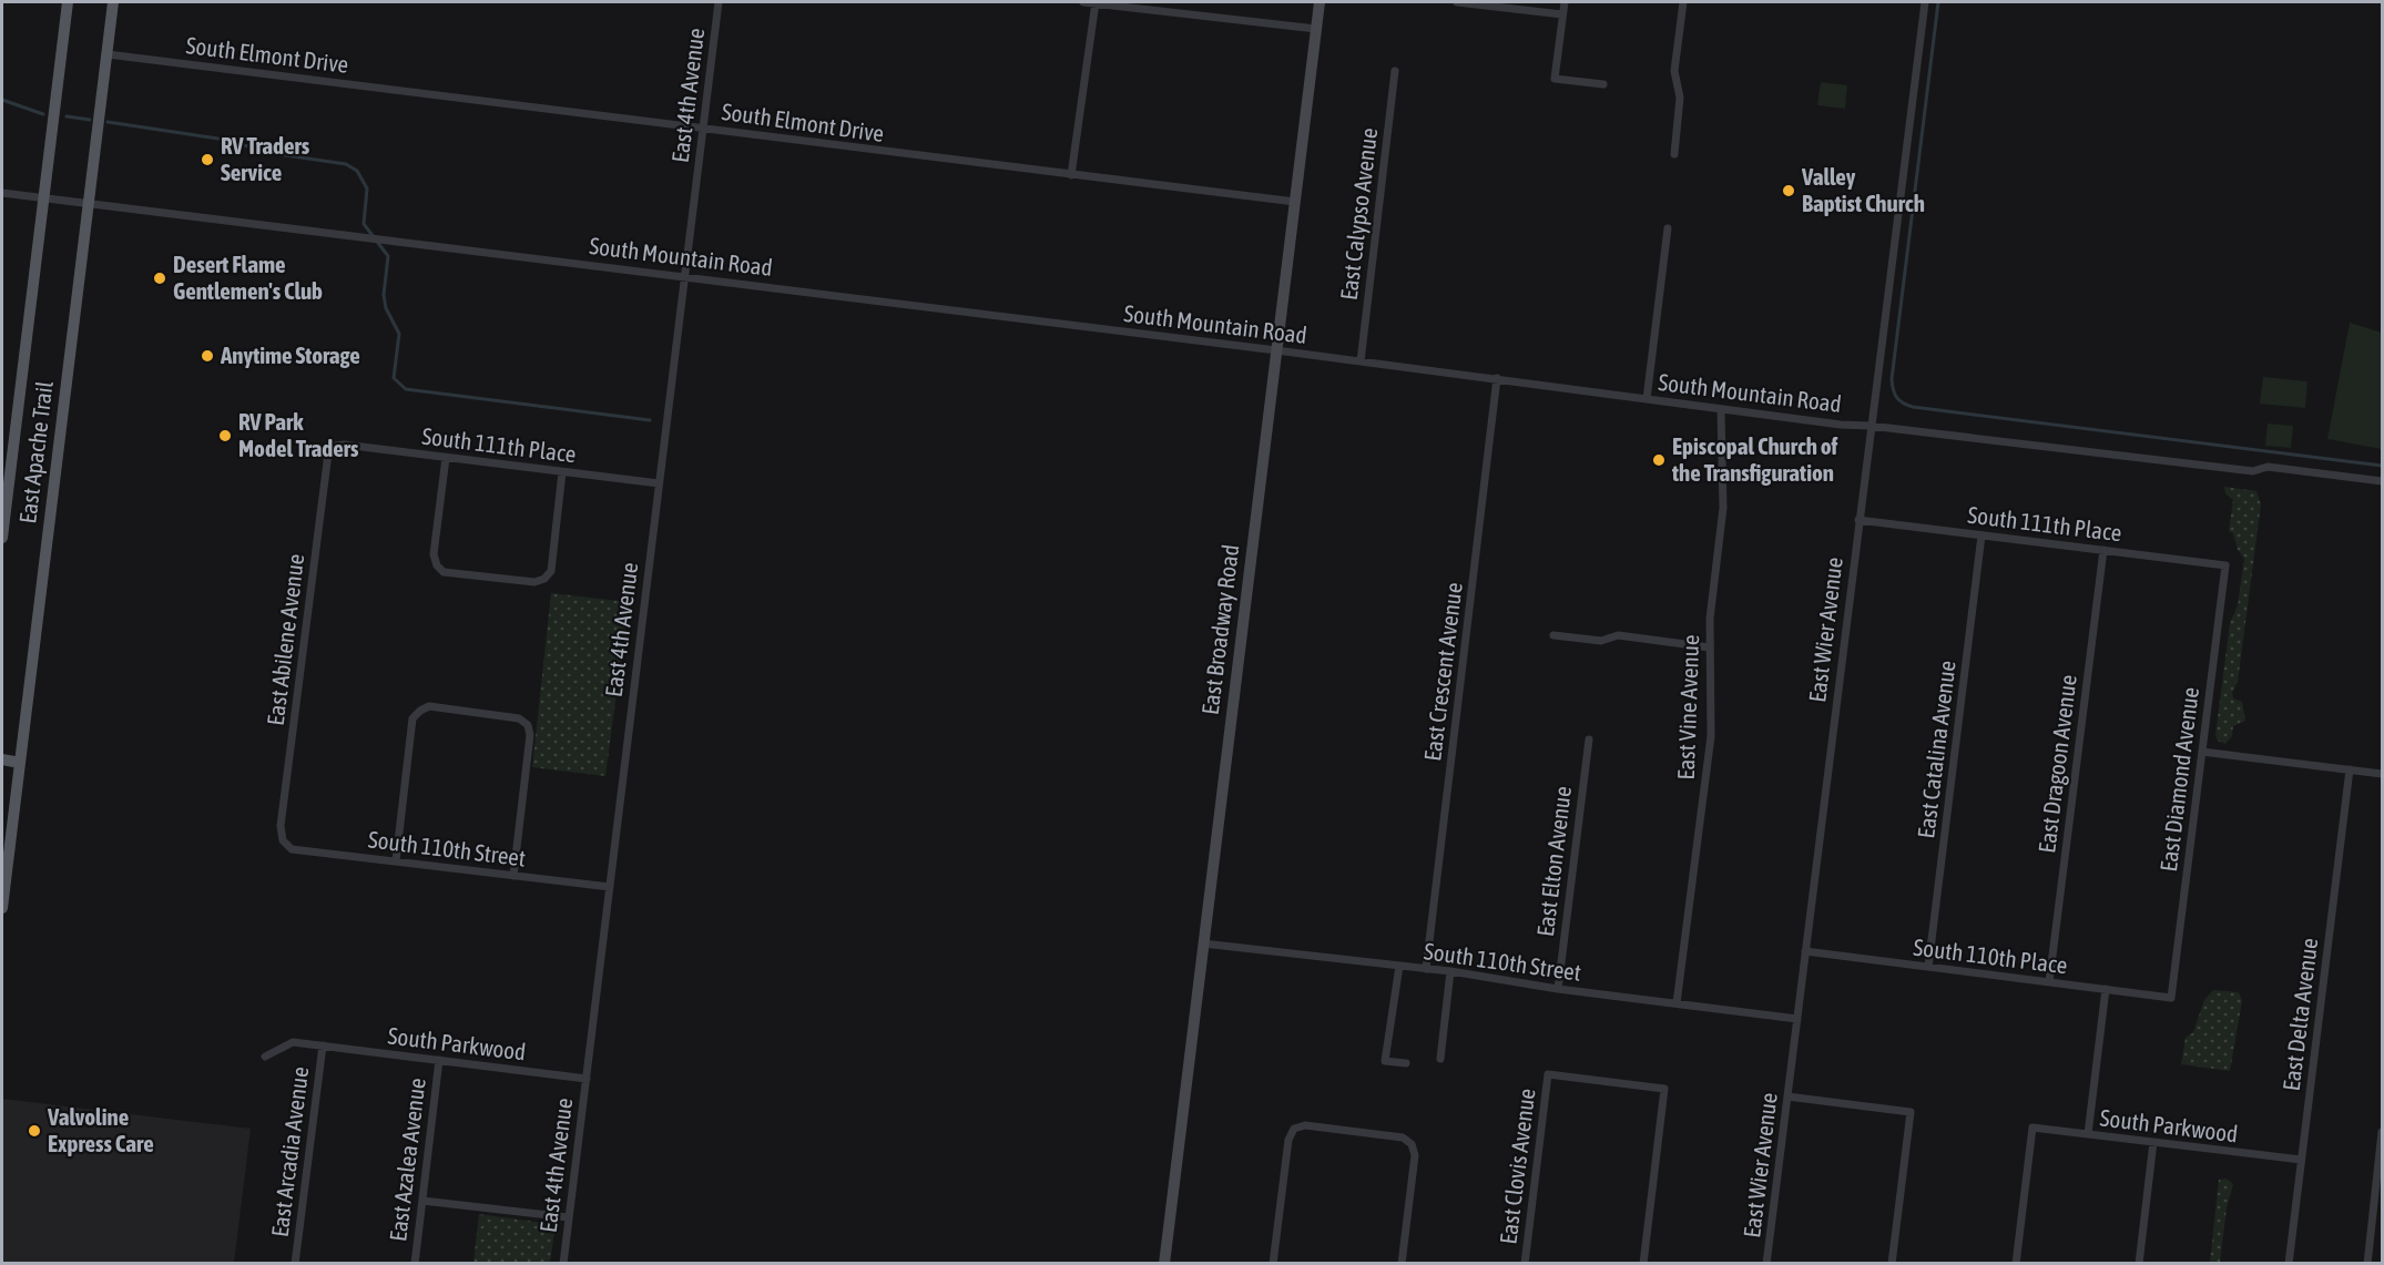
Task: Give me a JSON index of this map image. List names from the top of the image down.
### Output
{
  "streets": {
    "main road": ["East Apache Trail", "East Broadway Road"],
    "street": [
      "South Elmont Drive",
      "East 4th Avenue",
      "East Calypso Avenue",
      "South Mountain Road",
      "South 111th Place",
      "East Wier Avenue",
      "East Abilene Avenue",
      "East Crescent Avenue",
      "East Vine Avenue",
      "East Catalina Avenue",
      "East Dragoon Avenue",
      "East Diamond Avenue",
      "South 110th Street",
      "East Elton Avenue",
      "South 110th Place",
      "East Delta Avenue",
      "South Parkwood",
      "East Arcadia Avenue",
      "East Azalea Avenue",
      "East Clovis Avenue"
    ]
  },
  "crossings": [
    ["South Elmont Drive", "East 4th Avenue"],
    ["South Elmont Drive", "East Apache Trail"],
    ["South Elmont Drive", "East Broadway Road"],
    ["East 4th Avenue", "South Mountain Road"],
    ["East 4th Avenue", "South 111th Place"],
    ["East 4th Avenue", "South 110th Street"],
    ["East 4th Avenue", "South Parkwood"],
    ["East Calypso Avenue", "South Mountain Road"],
    ["South Mountain Road", "East Apache Trail"],
    ["South Mountain Road", "East Broadway Road"],
    ["South Mountain Road", "East Wier Avenue"],
    ["South Mountain Road", "East Crescent Avenue"],
    ["South Mountain Road", "East Vine Avenue"],
    ["South 111th Place", "East Wier Avenue"],
    ["South 111th Place", "East Abilene Avenue"],
    ["South 111th Place", "East Catalina Avenue"],
    ["South 111th Place", "East Dragoon Avenue"],
    ["South 111th Place", "East Diamond Avenue"],
    ["East Broadway Road", "South 110th Street"],
    ["East Wier Avenue", "South 110th Street"],
    ["East Wier Avenue", "South 110th Place"],
    ["East Abilene Avenue", "South 110th Street"],
    ["East Crescent Avenue", "South 110th Street"],
    ["East Vine Avenue", "South 110th Street"],
    ["East Catalina Avenue", "South 110th Place"],
    ["East Dragoon Avenue", "South 110th Place"],
    ["East Diamond Avenue", "South 110th Place"],
    ["South 110th Street", "East Elton Avenue"],
    ["East Delta Avenue", "South Parkwood"],
    ["South Parkwood", "East Arcadia Avenue"],
    ["South Parkwood", "East Azalea Avenue"]
  ],
  "places": [
    "RV Traders Service",
    "Valley Baptist Church",
    "Desert Flame Gentlemen's Club",
    "Anytime Storage",
    "RV Park Model Traders",
    "Episcopal Church of the Transfiguration",
    "Valvoline Express Care"
  ]
}
